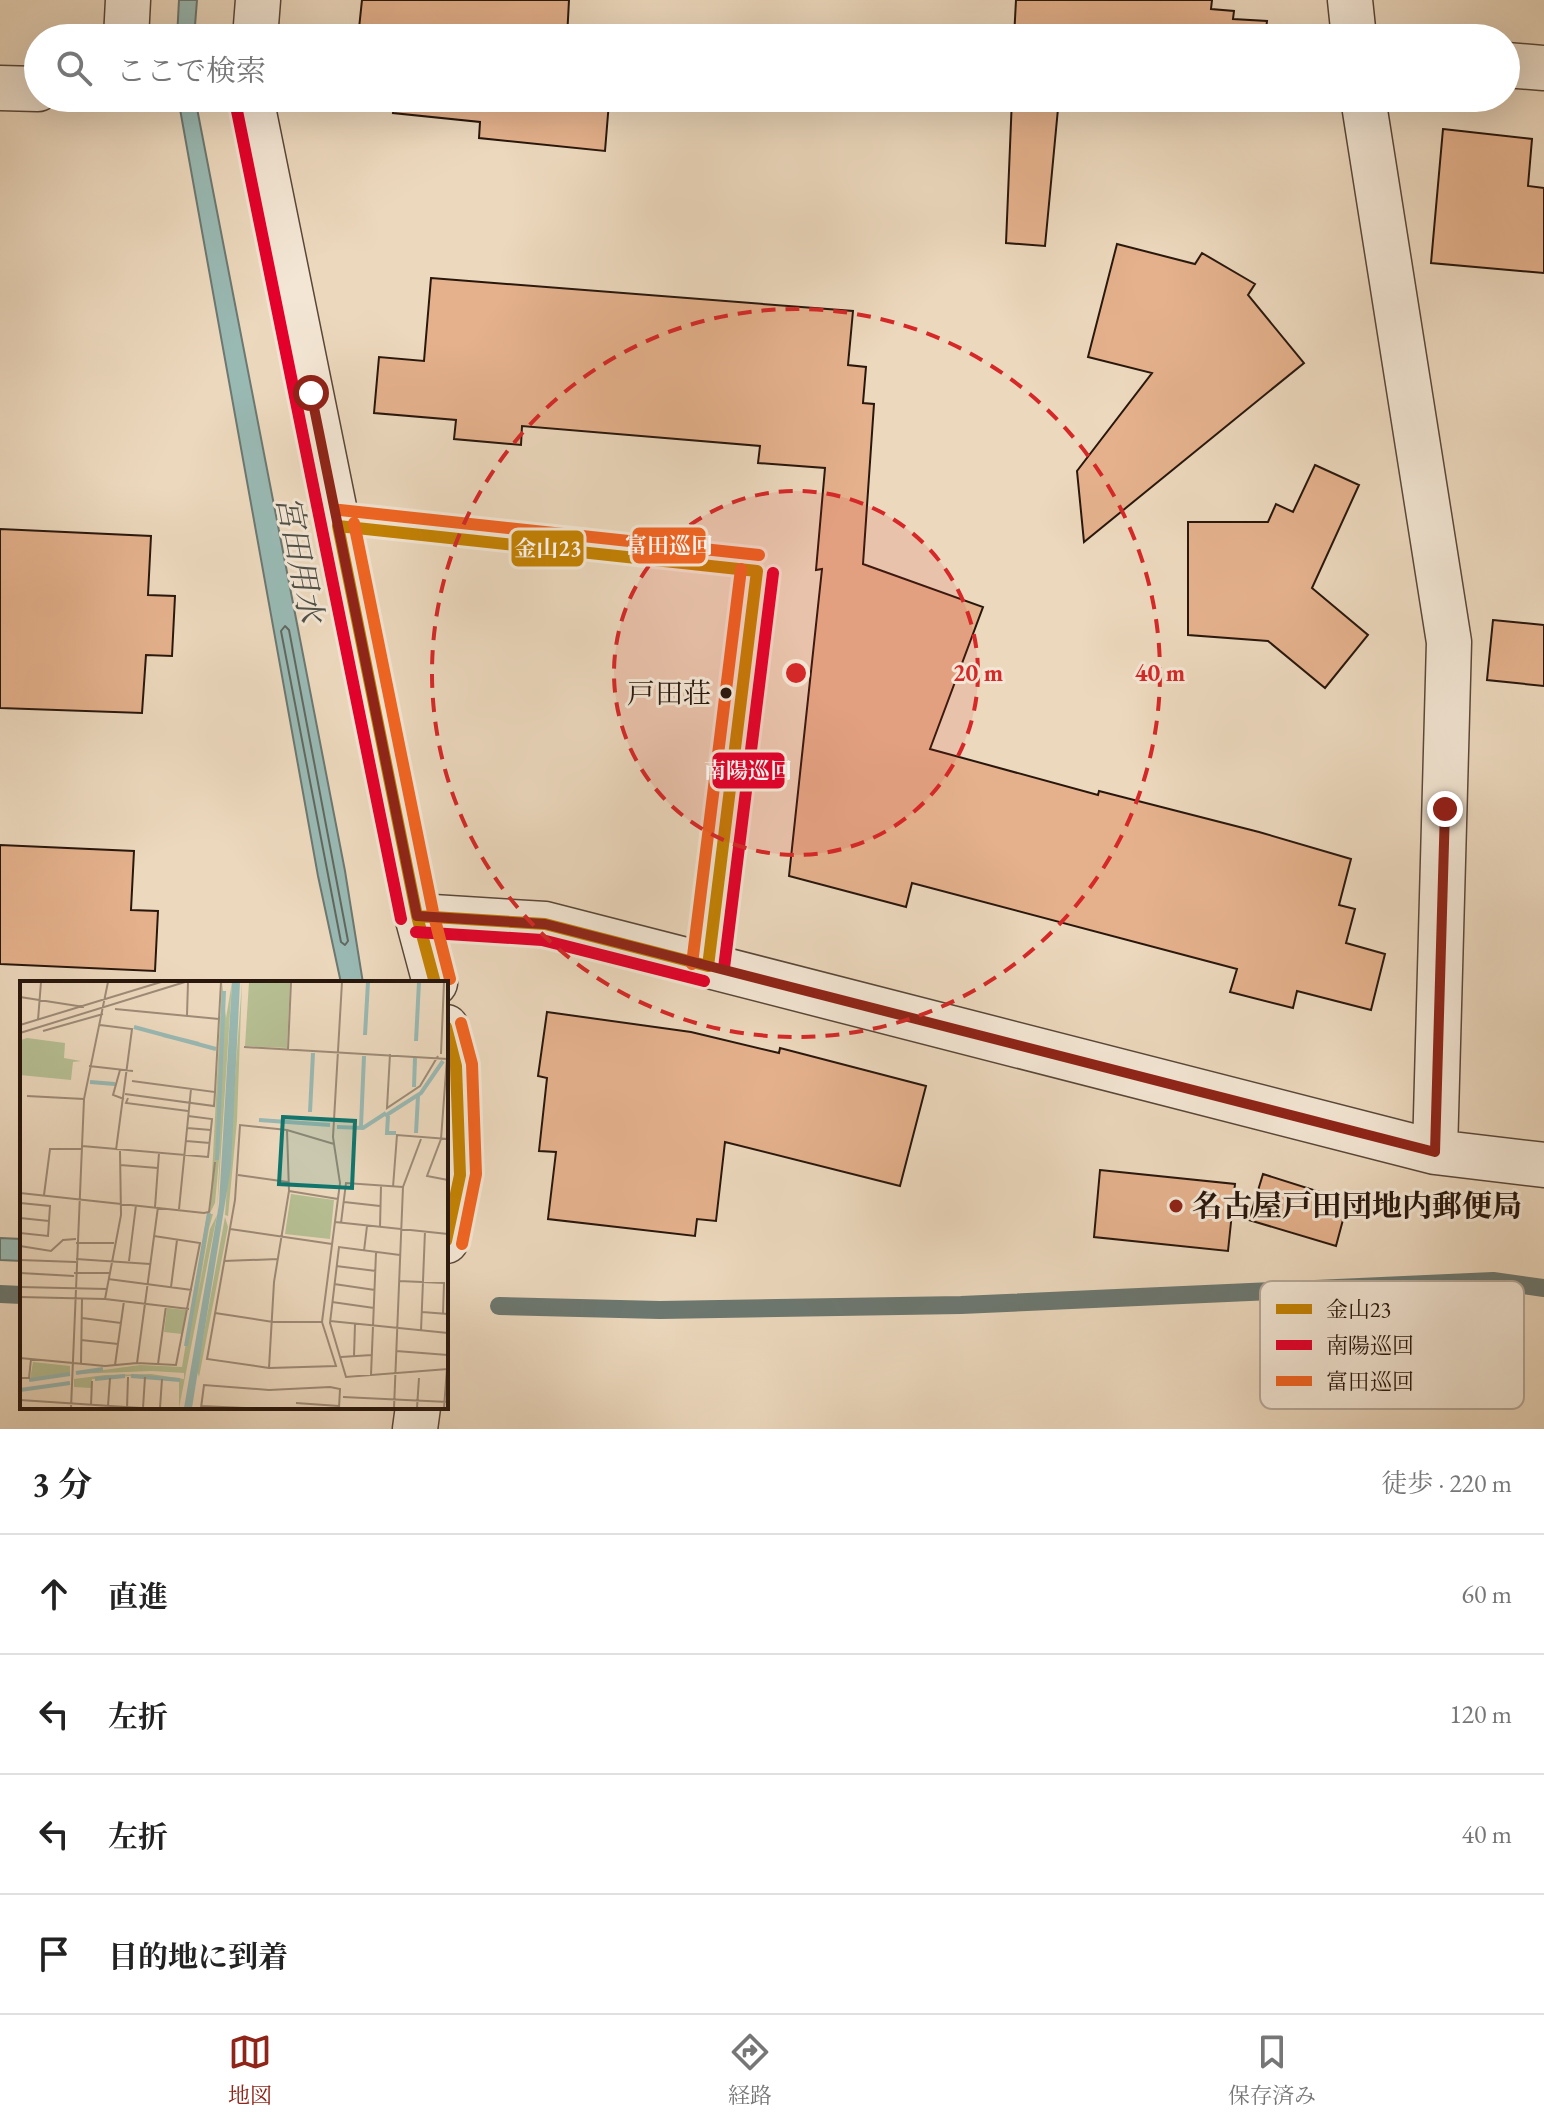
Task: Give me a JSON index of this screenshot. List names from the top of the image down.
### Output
{
  "water": ["宮田用水"],
  "places": ["戸田荘", "名古屋戸田団地内郵便局"],
  "lines": ["transit line 南陽巡回", "transit line 富田巡回", "transit line 金山23"],
  "legend": ["金山23", "南陽巡回", "富田巡回"],
  "page": {
    "search": "ここで検索",
    "heading": ["3 分", "徒歩 · 220 m"],
    "list": [
      ["直進", "60 m"],
      ["左折", "120 m"],
      ["左折", "40 m"],
      "目的地に到着"
    ],
    "nav": ["地図", "経路", "保存済み"]
  },
  "rings": ["20 m", "40 m"]
}
